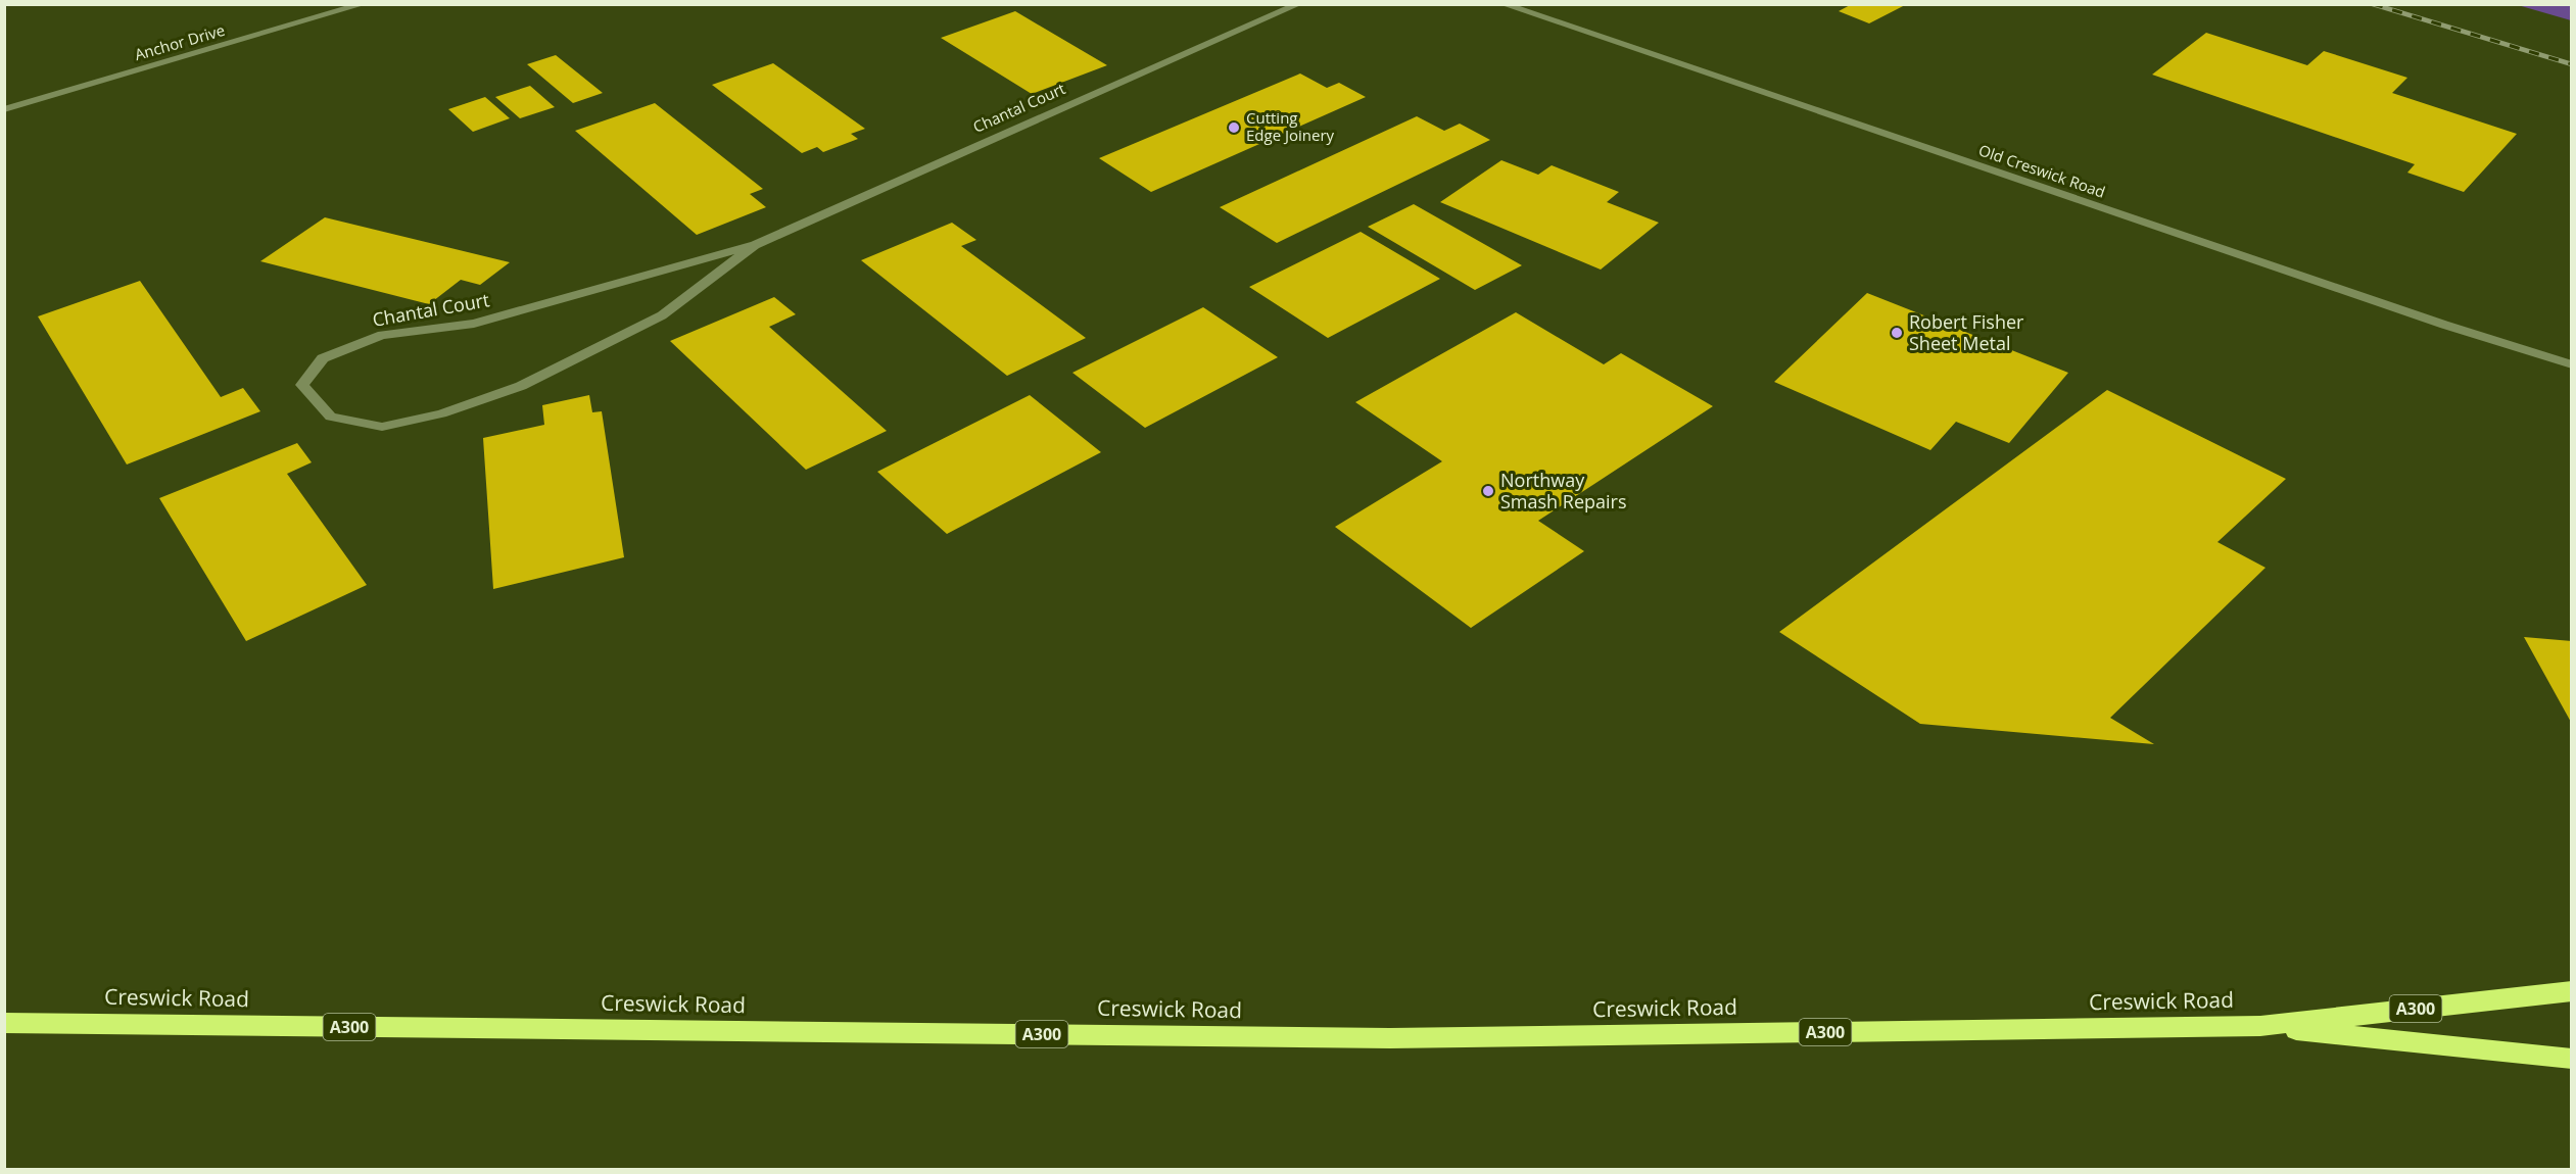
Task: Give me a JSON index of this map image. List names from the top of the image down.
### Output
{
  "streets": {
    "highway": ["Creswick Road", "A300"],
    "street": ["Anchor Drive", "Chantal Court", "Old Creswick Road"]
  },
  "places": ["Cutting Edge Joinery", "Robert Fisher Sheet Metal", "Northway Smash Repairs"]
}
